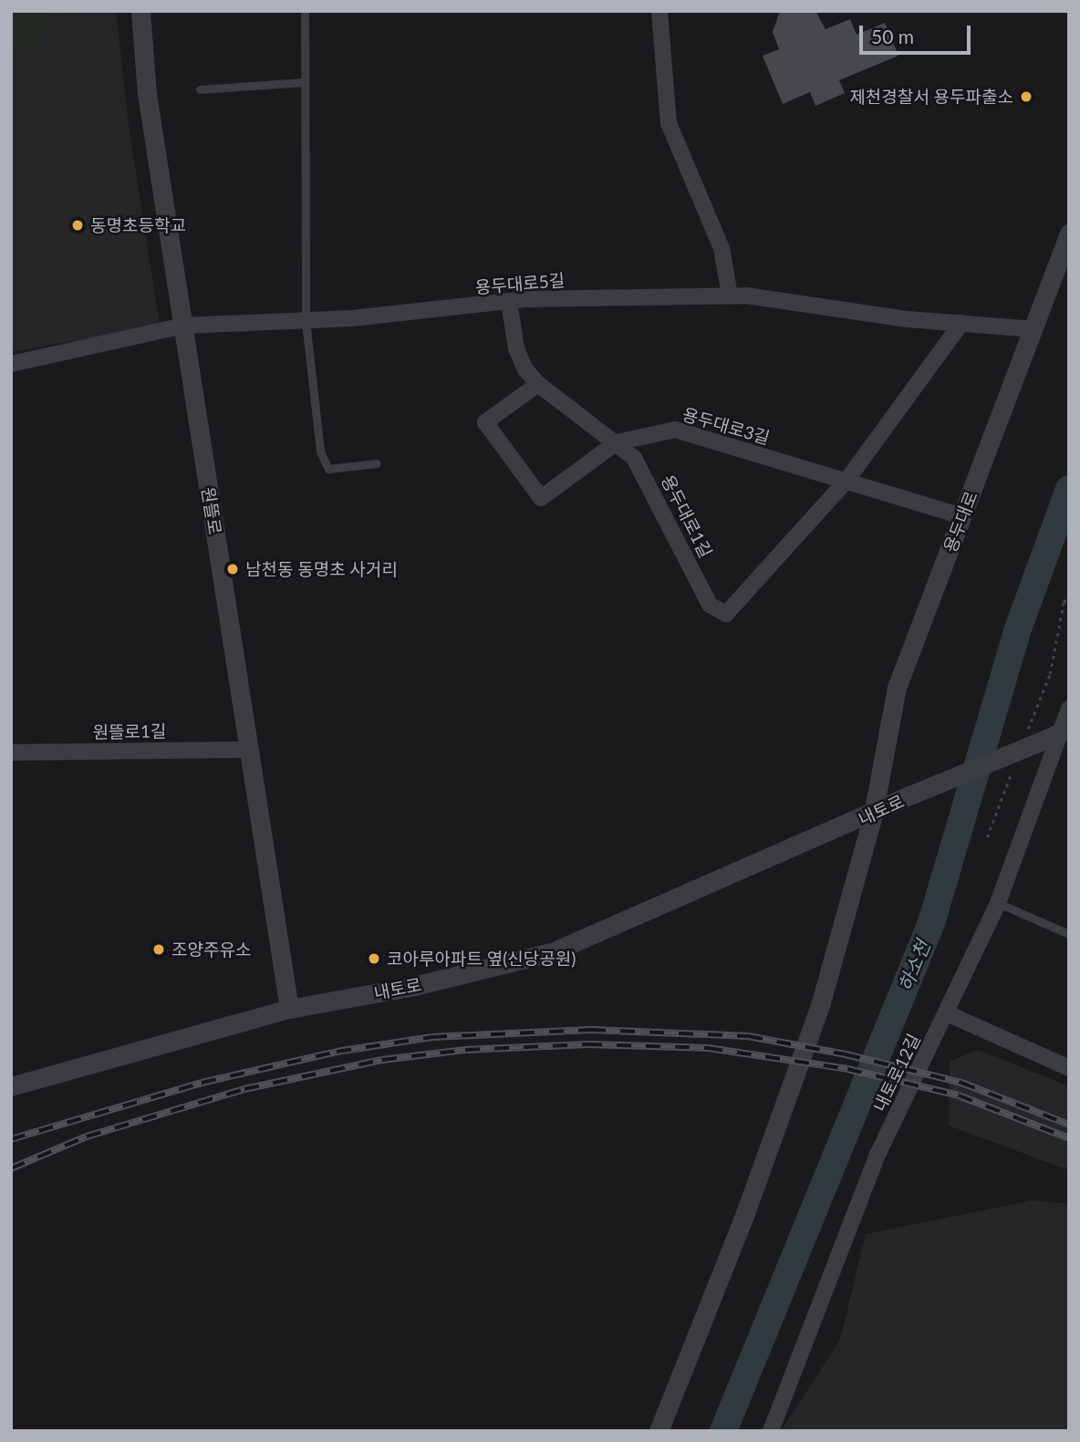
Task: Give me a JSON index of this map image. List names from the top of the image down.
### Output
{
  "streets": {
    "street": [
      "용두대로5길",
      "용두대로3길",
      "원뜰로",
      "용두대로1길",
      "용두대로",
      "원뜰로1길",
      "내토로",
      "내토로12길"
    ]
  },
  "crossings": [
    ["용두대로5길", "원뜰로"],
    ["용두대로5길", "용두대로1길"],
    ["용두대로5길", "용두대로"],
    ["용두대로3길", "용두대로1길"],
    ["용두대로3길", "용두대로"],
    ["원뜰로", "원뜰로1길"],
    ["원뜰로", "내토로"],
    ["용두대로", "내토로"],
    ["내토로", "내토로12길"]
  ],
  "water": ["하소천"],
  "places": [
    "제천경찰서 용두파출소",
    "동명초등학교",
    "남천동 동명초 사거리",
    "조양주유소",
    "코아루아파트 옆(신당공원)"
  ],
  "scale_bar": "50 m"
}
